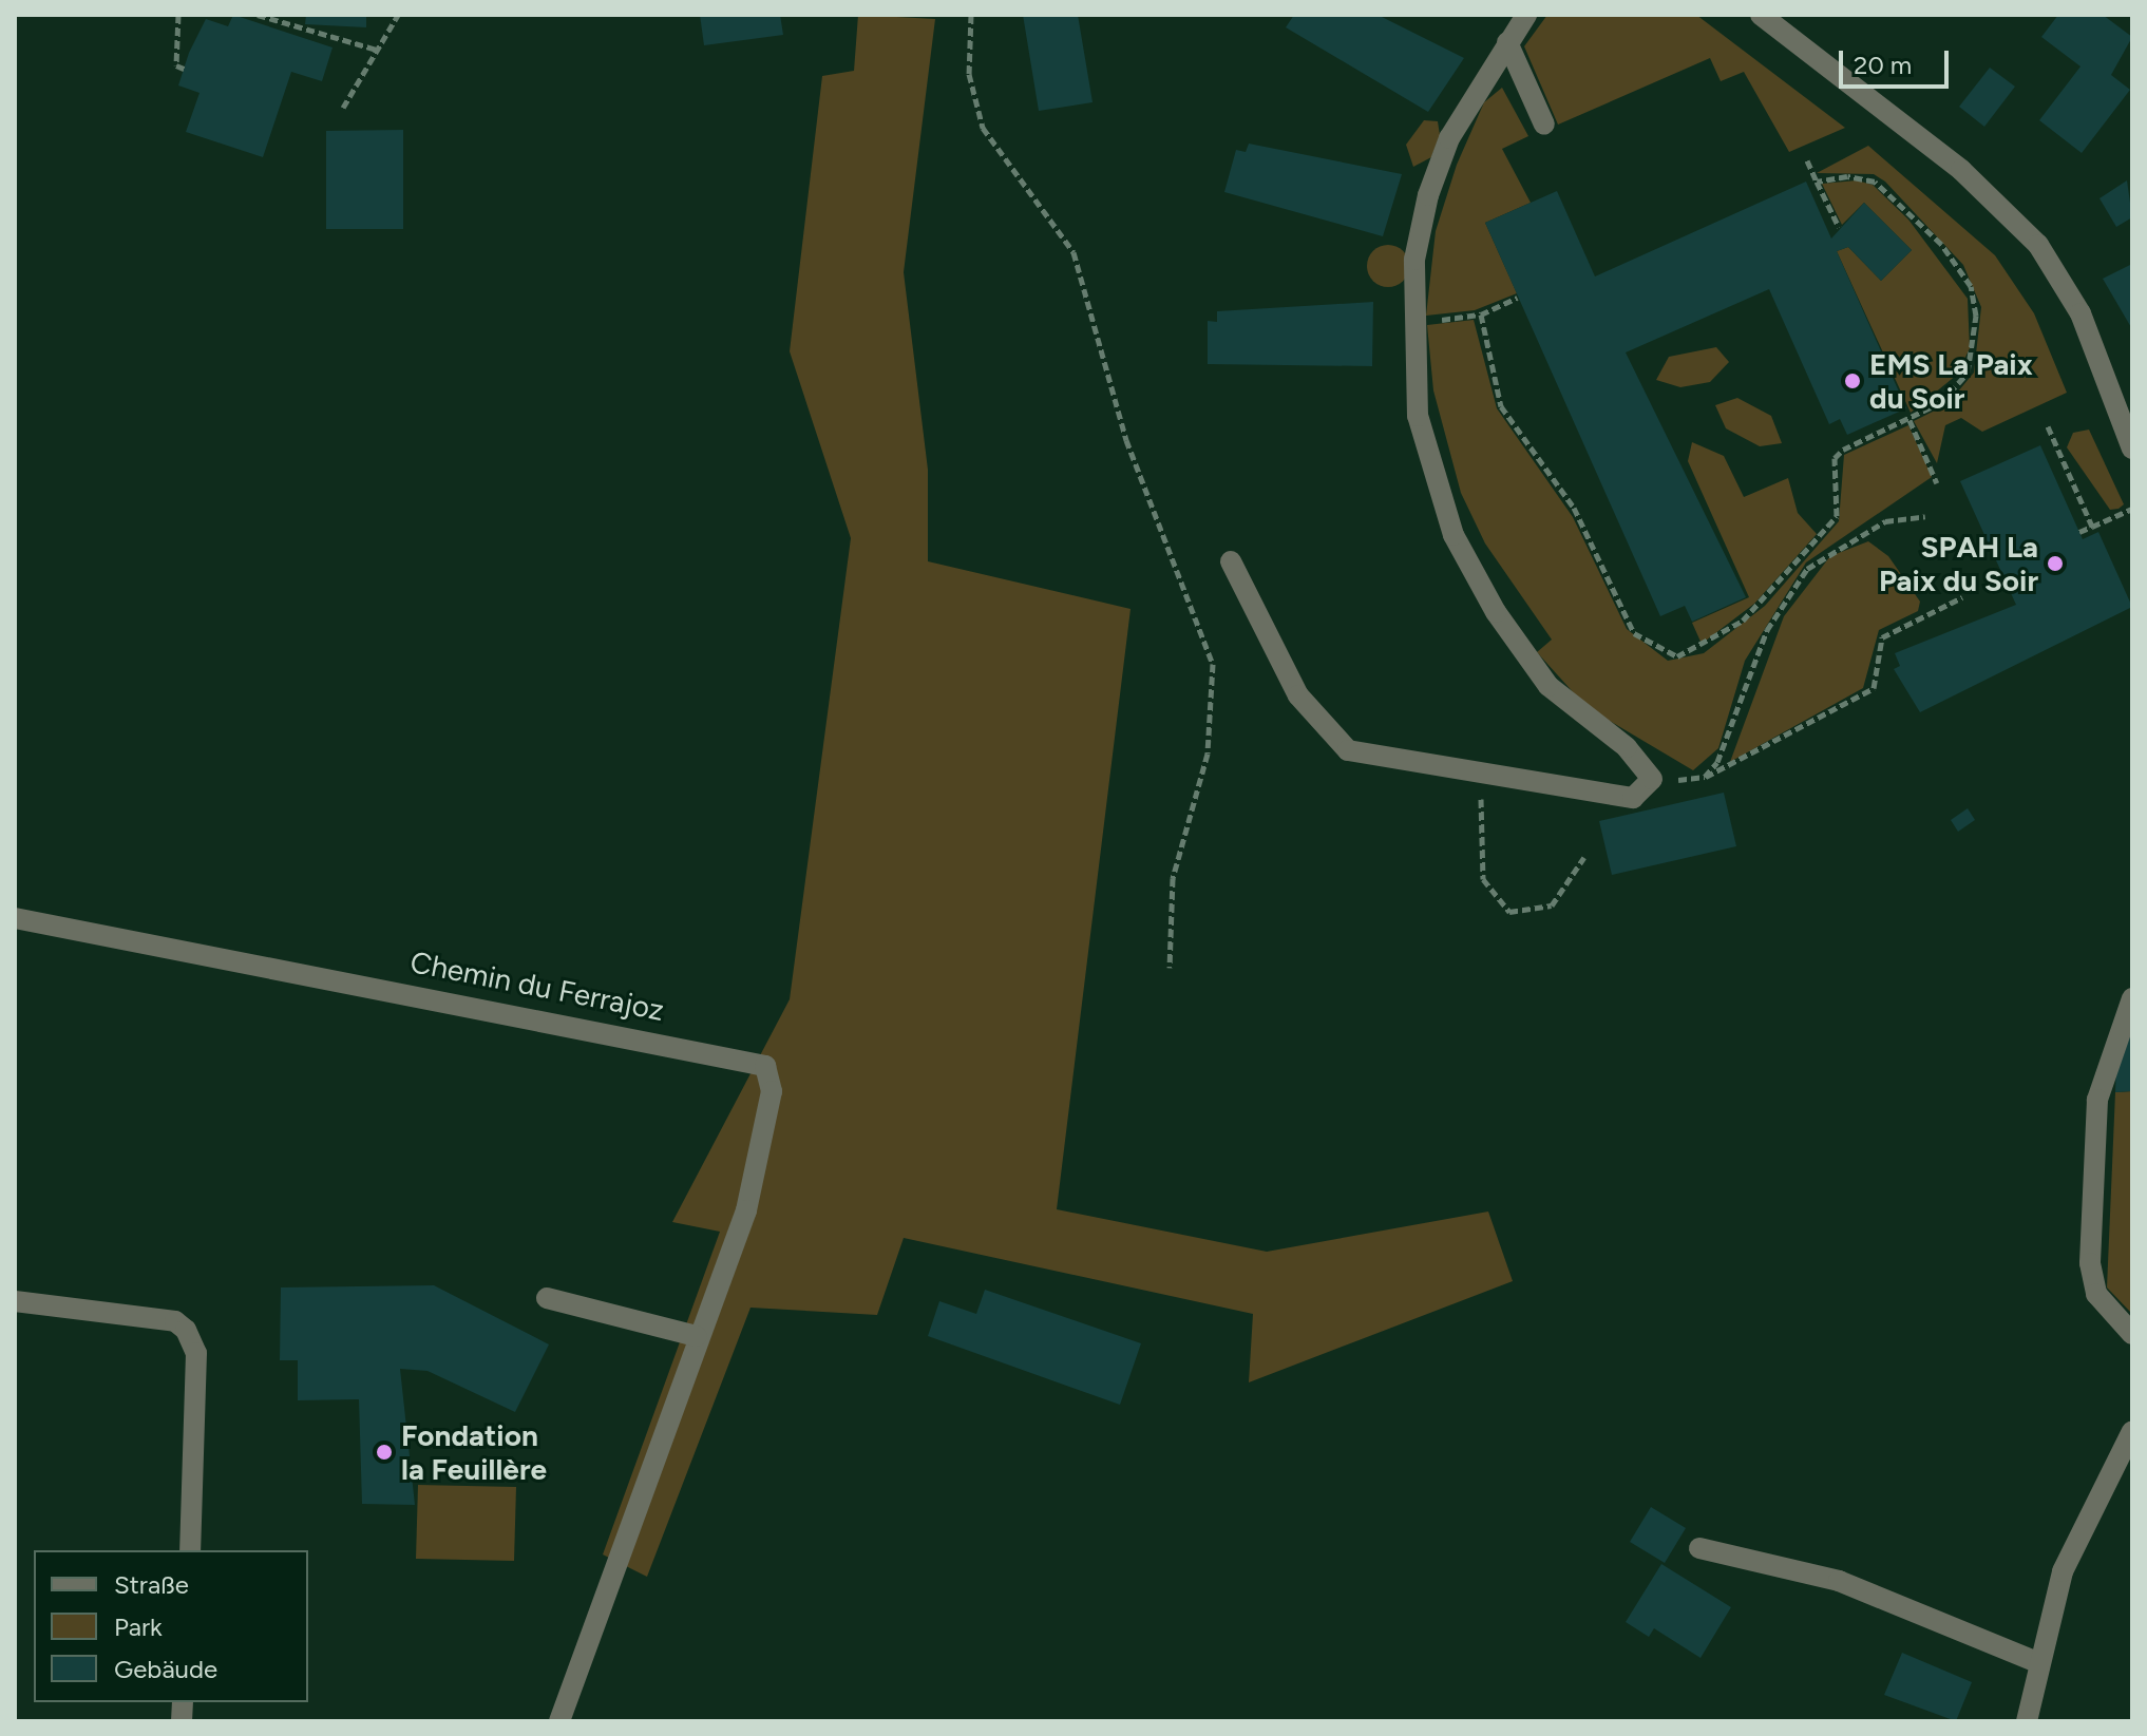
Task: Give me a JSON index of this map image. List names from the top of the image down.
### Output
{
  "streets": {
    "street": ["Chemin du Ferrajoz"]
  },
  "places": ["EMS La Paix du Soir", "SPAH La Paix du Soir", "Fondation la Feuillère"],
  "legend": ["Straße", "Park", "Gebäude"],
  "scale_bar": "20 m"
}
